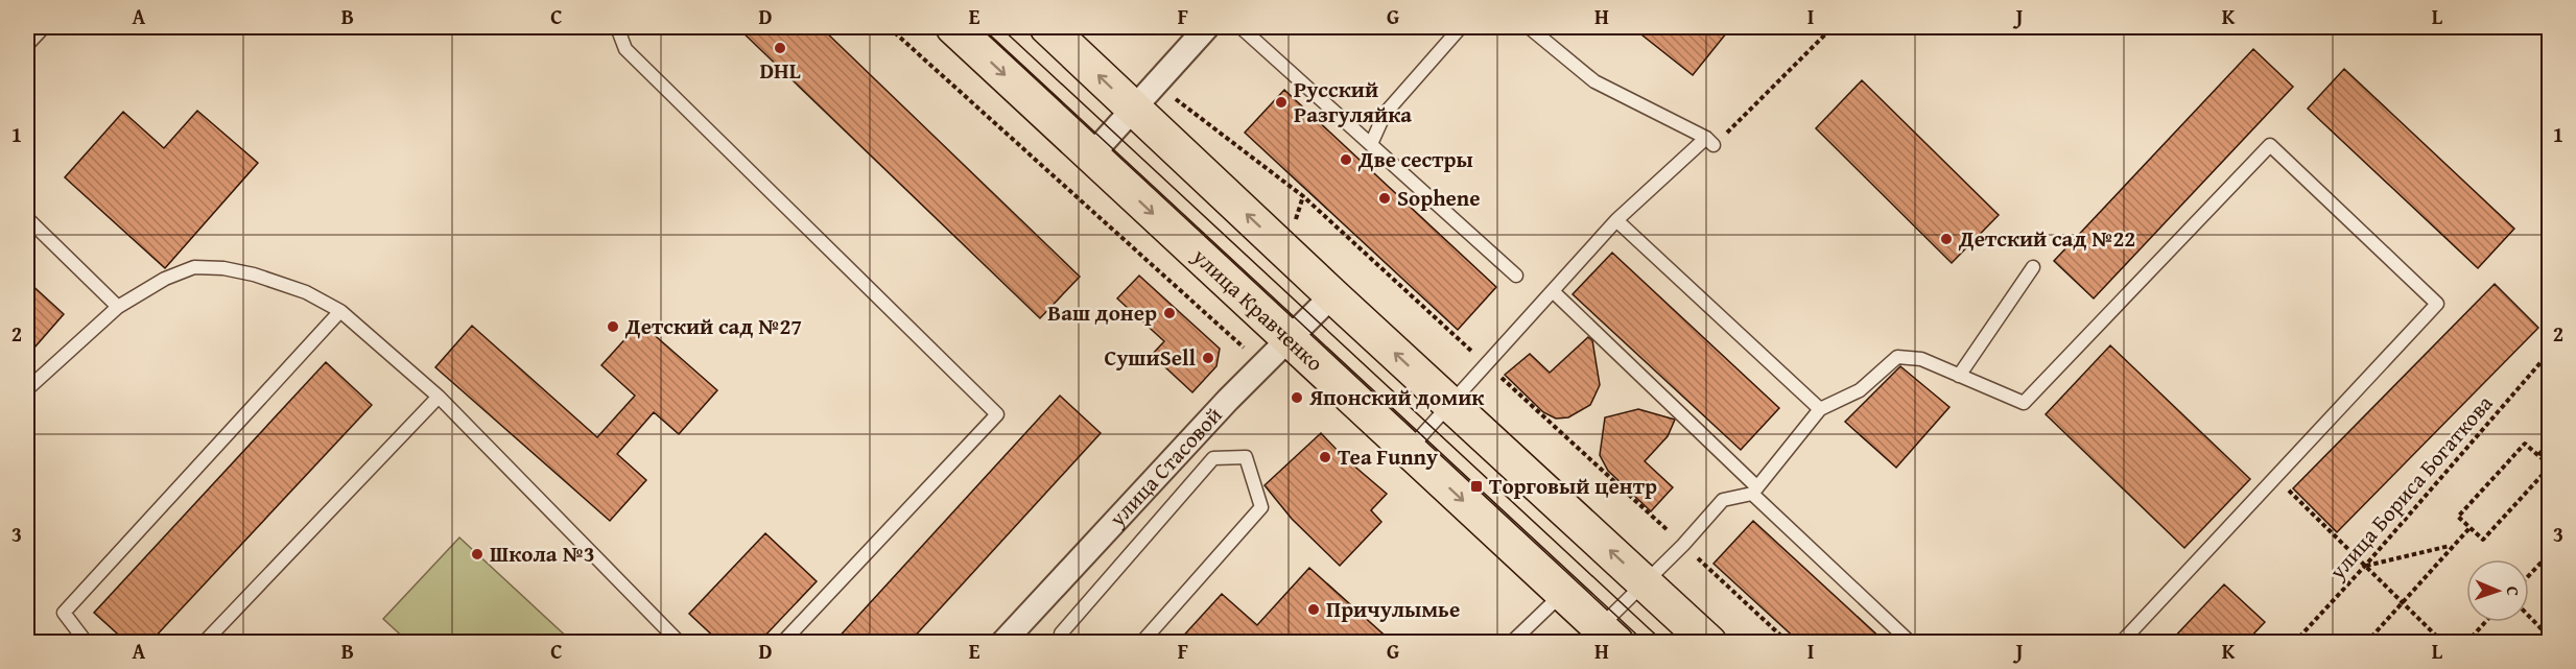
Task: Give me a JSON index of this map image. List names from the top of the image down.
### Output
{
  "streets": {
    "main road": ["улица Кравченко"],
    "street": ["улица Стасовой"],
    "path": ["улица Бориса Богаткова"]
  },
  "crossings": [
    ["улица Кравченко", "улица Стасовой"]
  ],
  "places": {
    "other": [
      "DHL",
      "Русский Разгуляйка",
      "Две сестры",
      "Sophene",
      "Детский сад №22",
      "Ваш донер",
      "Детский сад №27",
      "СушиSell",
      "Японский домик",
      "Tea Funny",
      "Школа №3",
      "Причулымье"
    ],
    "transit": ["Торговый центр"]
  },
  "north": "right",
  "grid": {
    "columns": [
      "A",
      "B",
      "C",
      "D",
      "E",
      "F",
      "G",
      "H",
      "I",
      "J",
      "K",
      "L"
    ],
    "rows": ["1", "2", "3"]
  }
}
